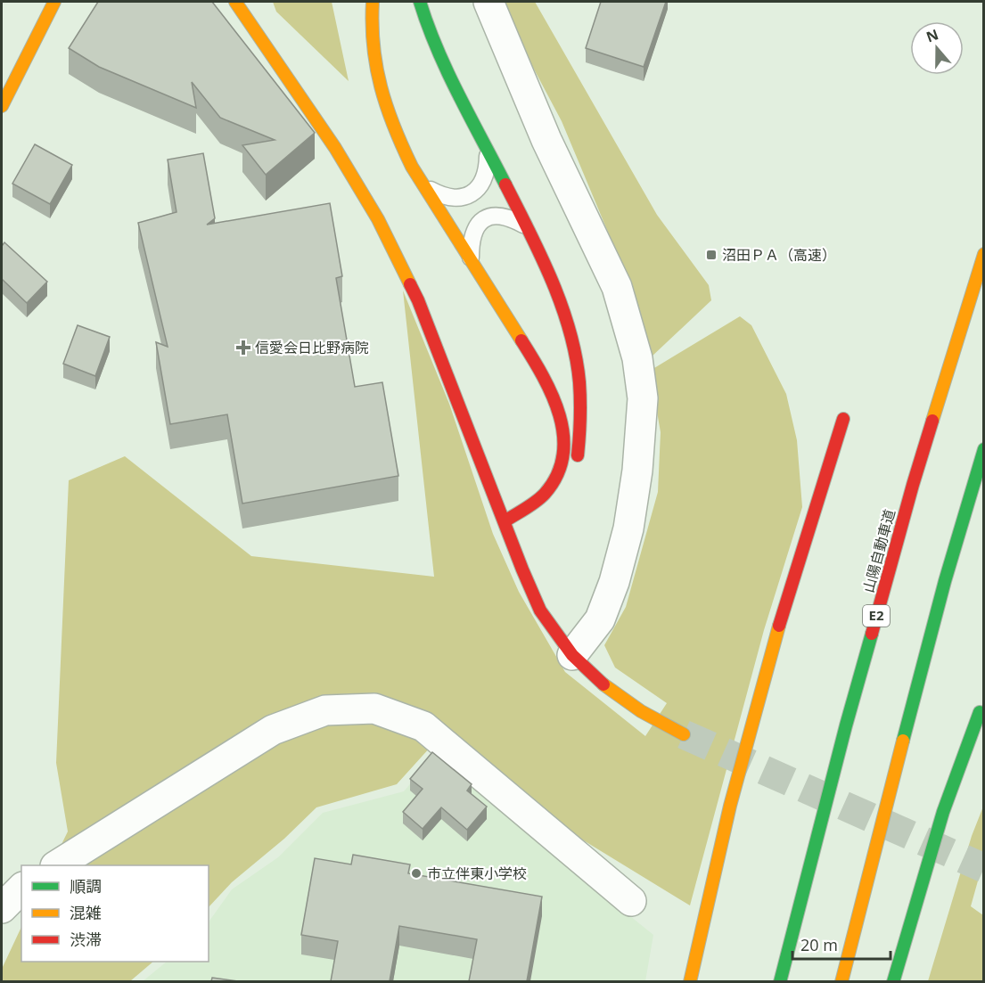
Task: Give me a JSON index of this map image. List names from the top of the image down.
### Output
{
  "streets": {
    "main road": ["山陽自動車道", "E2"]
  },
  "places": {
    "transit": ["沼田ＰＡ（高速）"],
    "health": ["信愛会日比野病院"],
    "other": ["市立伴東小学校"]
  },
  "legend": ["順調", "混雑", "渋滞"],
  "scale_bar": "20 m",
  "north": "top"
}
